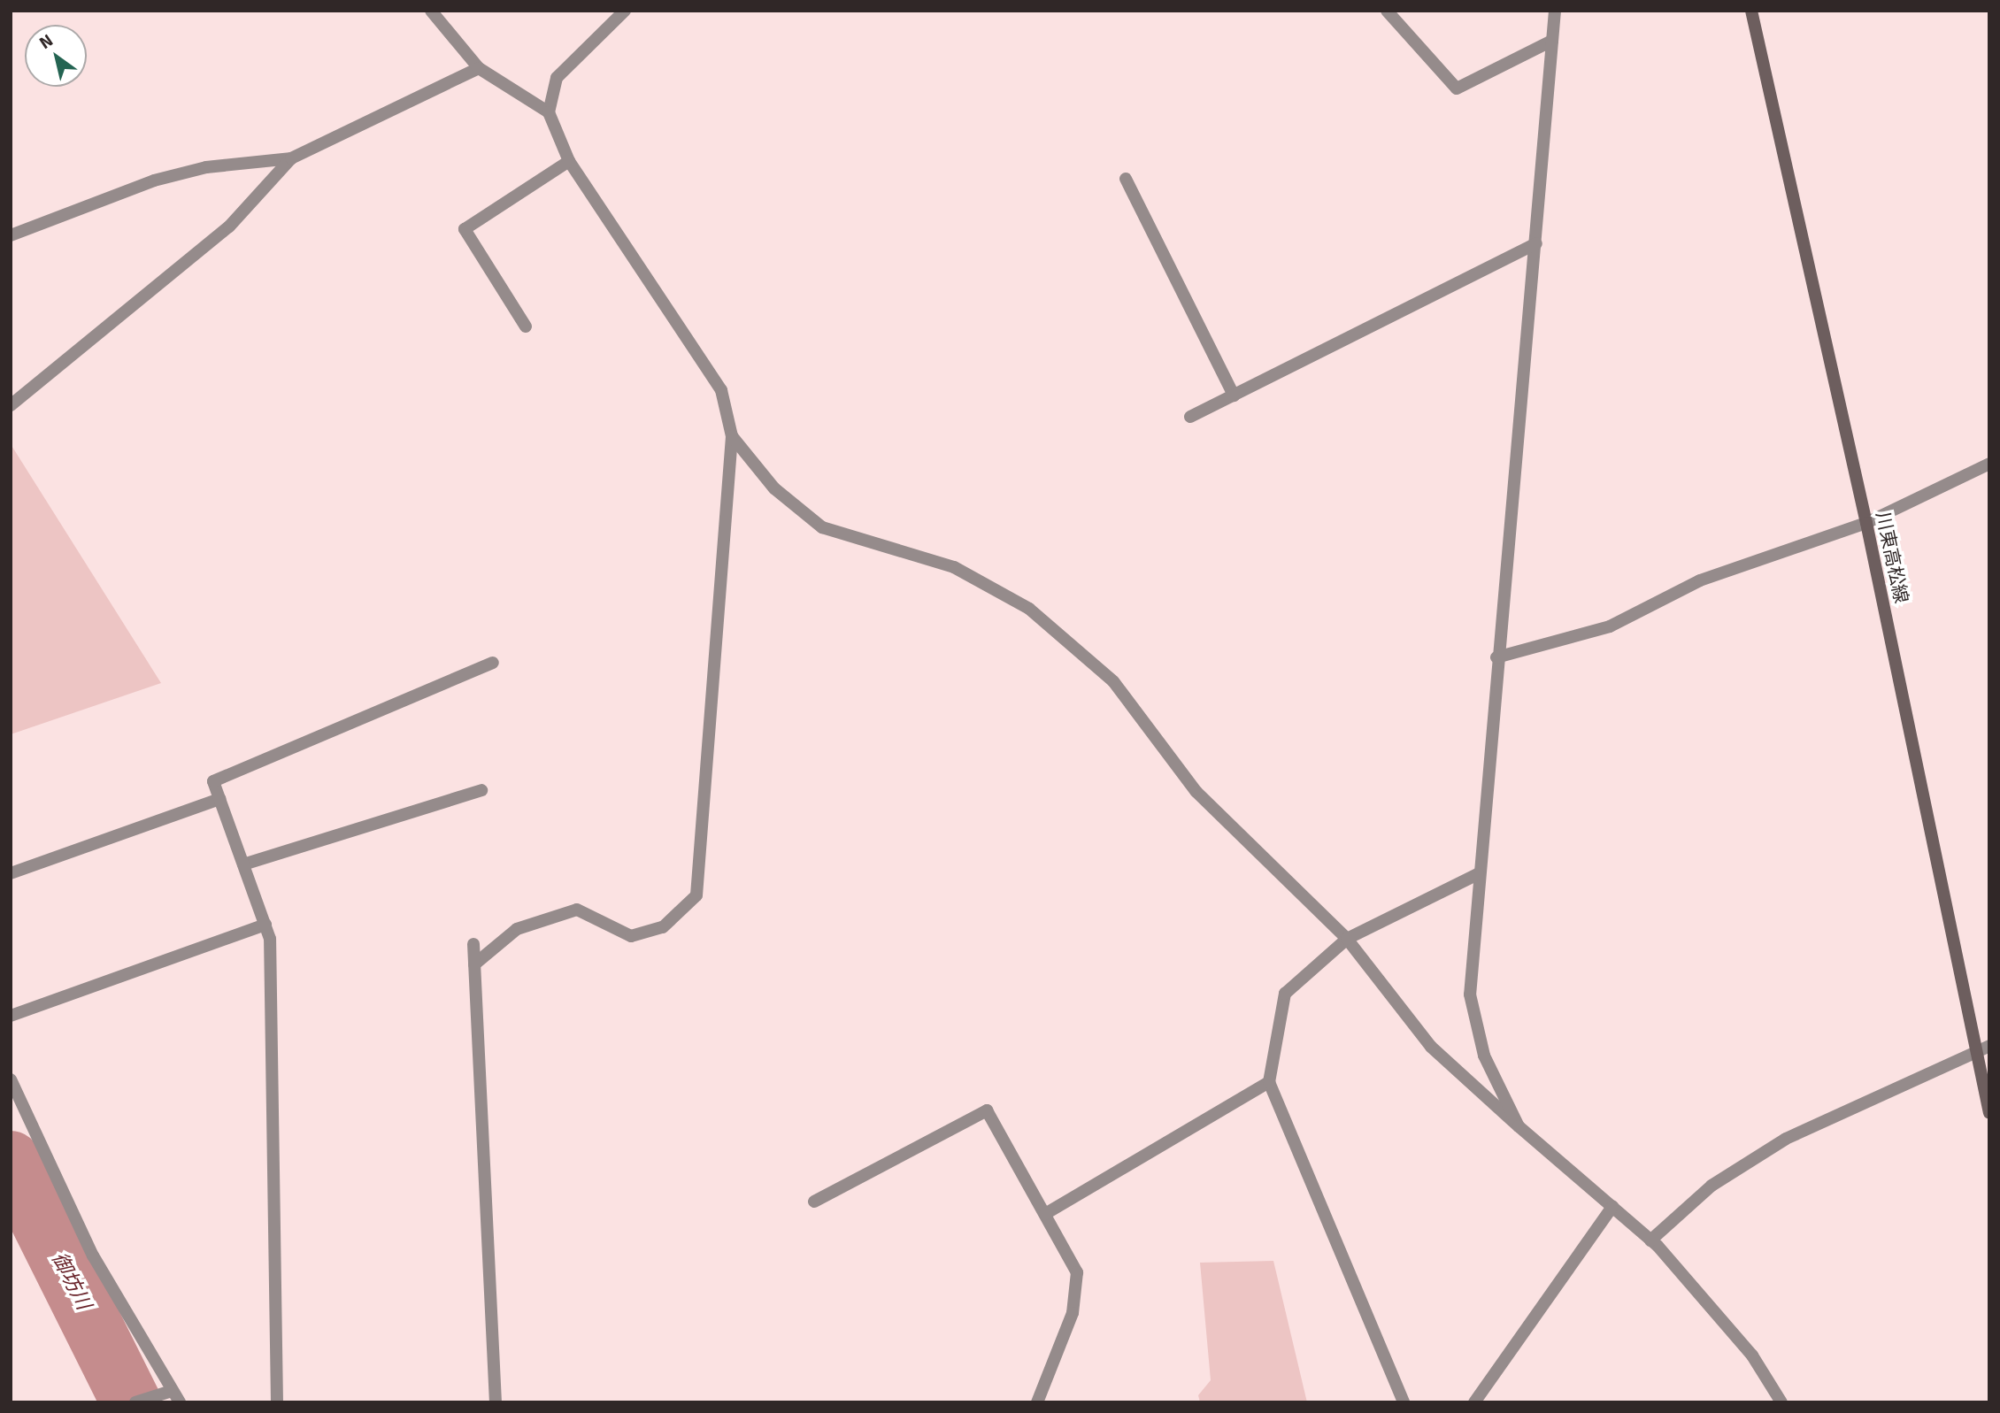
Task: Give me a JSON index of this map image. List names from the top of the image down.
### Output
{
  "streets": {
    "main road": ["川東高松線"]
  },
  "water": ["御坊川"],
  "north": "top left"
}
